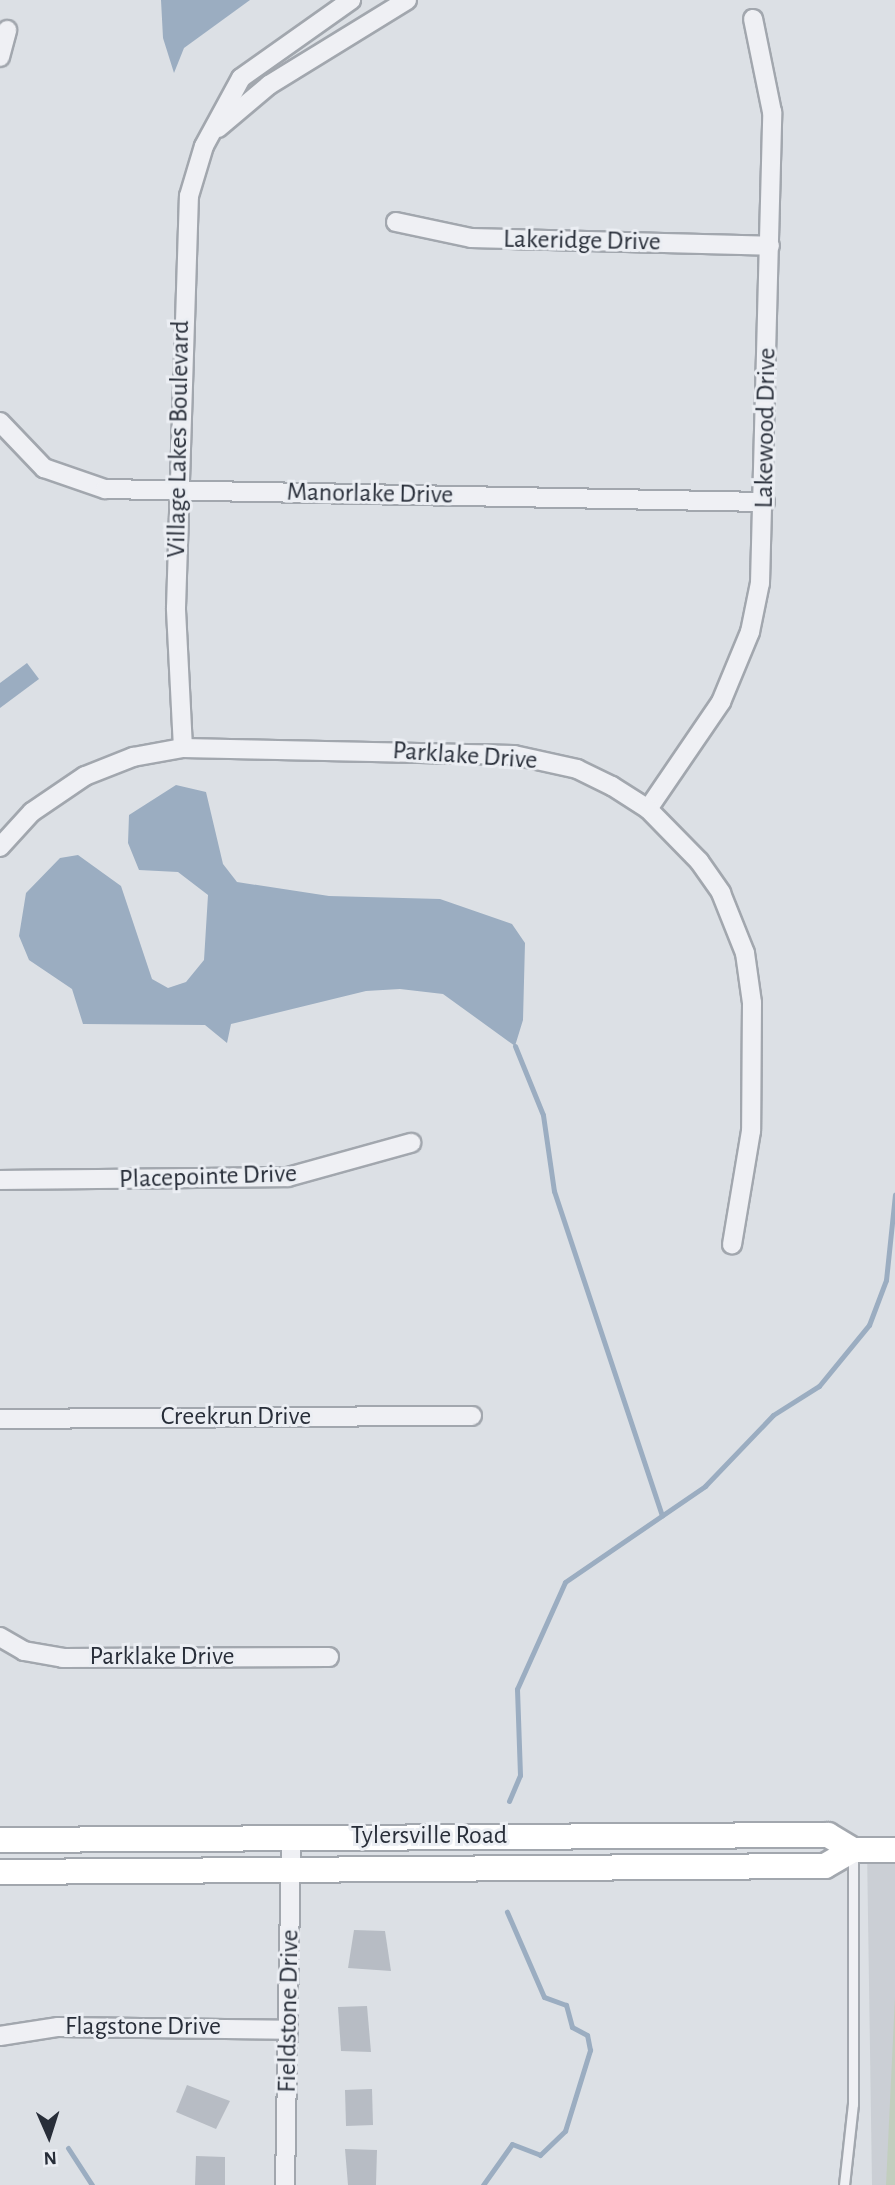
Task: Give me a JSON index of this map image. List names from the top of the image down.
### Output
{
  "streets": {
    "main road": ["Tylersville Road"],
    "street": [
      "Lakeridge Drive",
      "Lakewood Drive",
      "Village Lakes Boulevard",
      "Manorlake Drive",
      "Parklake Drive",
      "Placepointe Drive",
      "Creekrun Drive",
      "Fieldstone Drive",
      "Flagstone Drive"
    ]
  },
  "crossings": [
    ["Lakeridge Drive", "Lakewood Drive"],
    ["Lakewood Drive", "Manorlake Drive"],
    ["Lakewood Drive", "Parklake Drive"],
    ["Village Lakes Boulevard", "Manorlake Drive"],
    ["Village Lakes Boulevard", "Parklake Drive"],
    ["Tylersville Road", "Fieldstone Drive"],
    ["Fieldstone Drive", "Flagstone Drive"]
  ],
  "north": "bottom"
}
